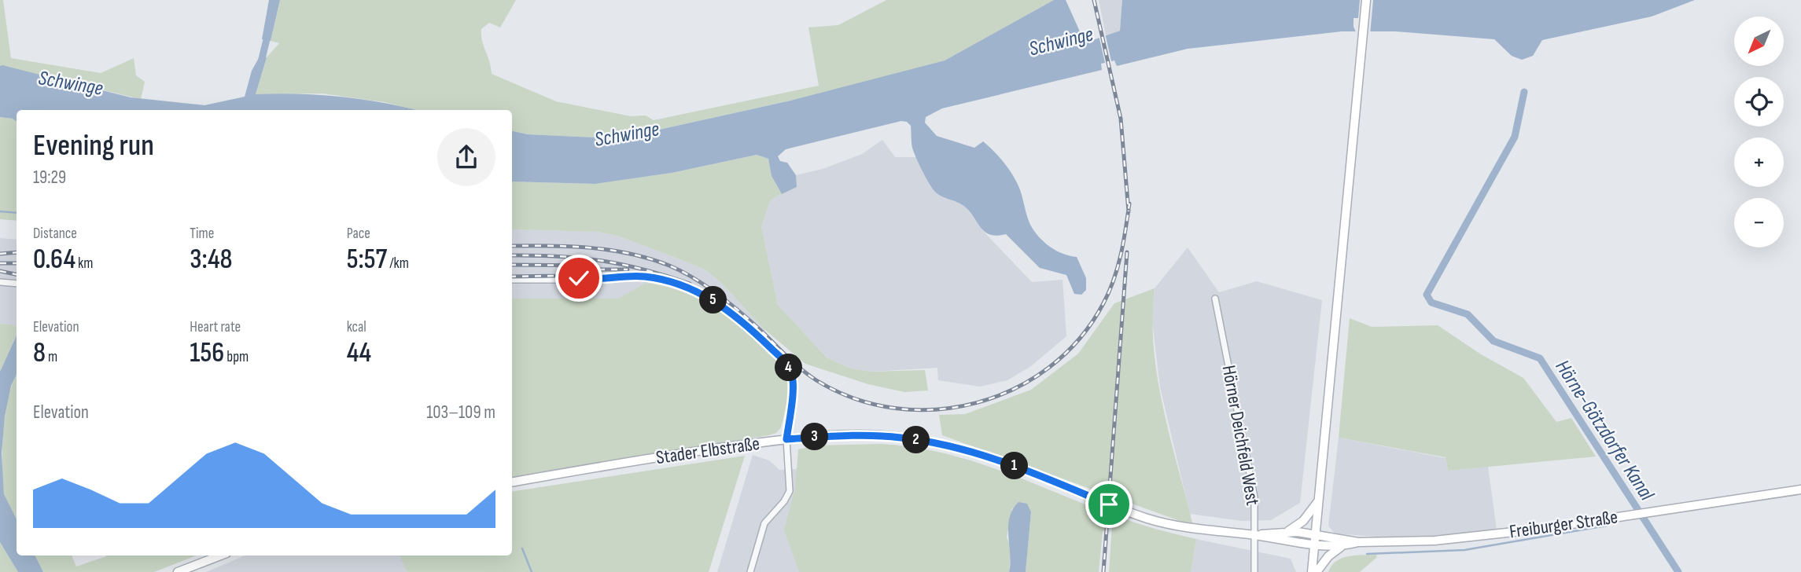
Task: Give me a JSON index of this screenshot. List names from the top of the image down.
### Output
{
  "streets": {
    "main road": ["Stader Elbstraße", "Freiburger Straße"],
    "street": ["Hörner Deichfeld West"]
  },
  "crossings": [
    ["Hörner Deichfeld West", "Stader Elbstraße"],
    ["Stader Elbstraße", "Freiburger Straße"]
  ],
  "water": ["Schwinge", "Hörne-Götzdorfer Kanal"],
  "north": "bottom left",
  "page": {
    "map_buttons": ["+", "−"],
    "heading": ["Evening run", "19:29"],
    "stats": [
      ["Distance", "0.64 km"],
      ["Time", "3:48"],
      ["Pace", "5:57 /km"],
      ["Elevation", "8 m"],
      ["Heart rate", "156 bpm"],
      ["kcal", "44"]
    ],
    "pins": [
      "5",
      "4",
      "3",
      "2",
      "1"
    ],
    "chart": ["Elevation", "103–109 m"]
  }
}
